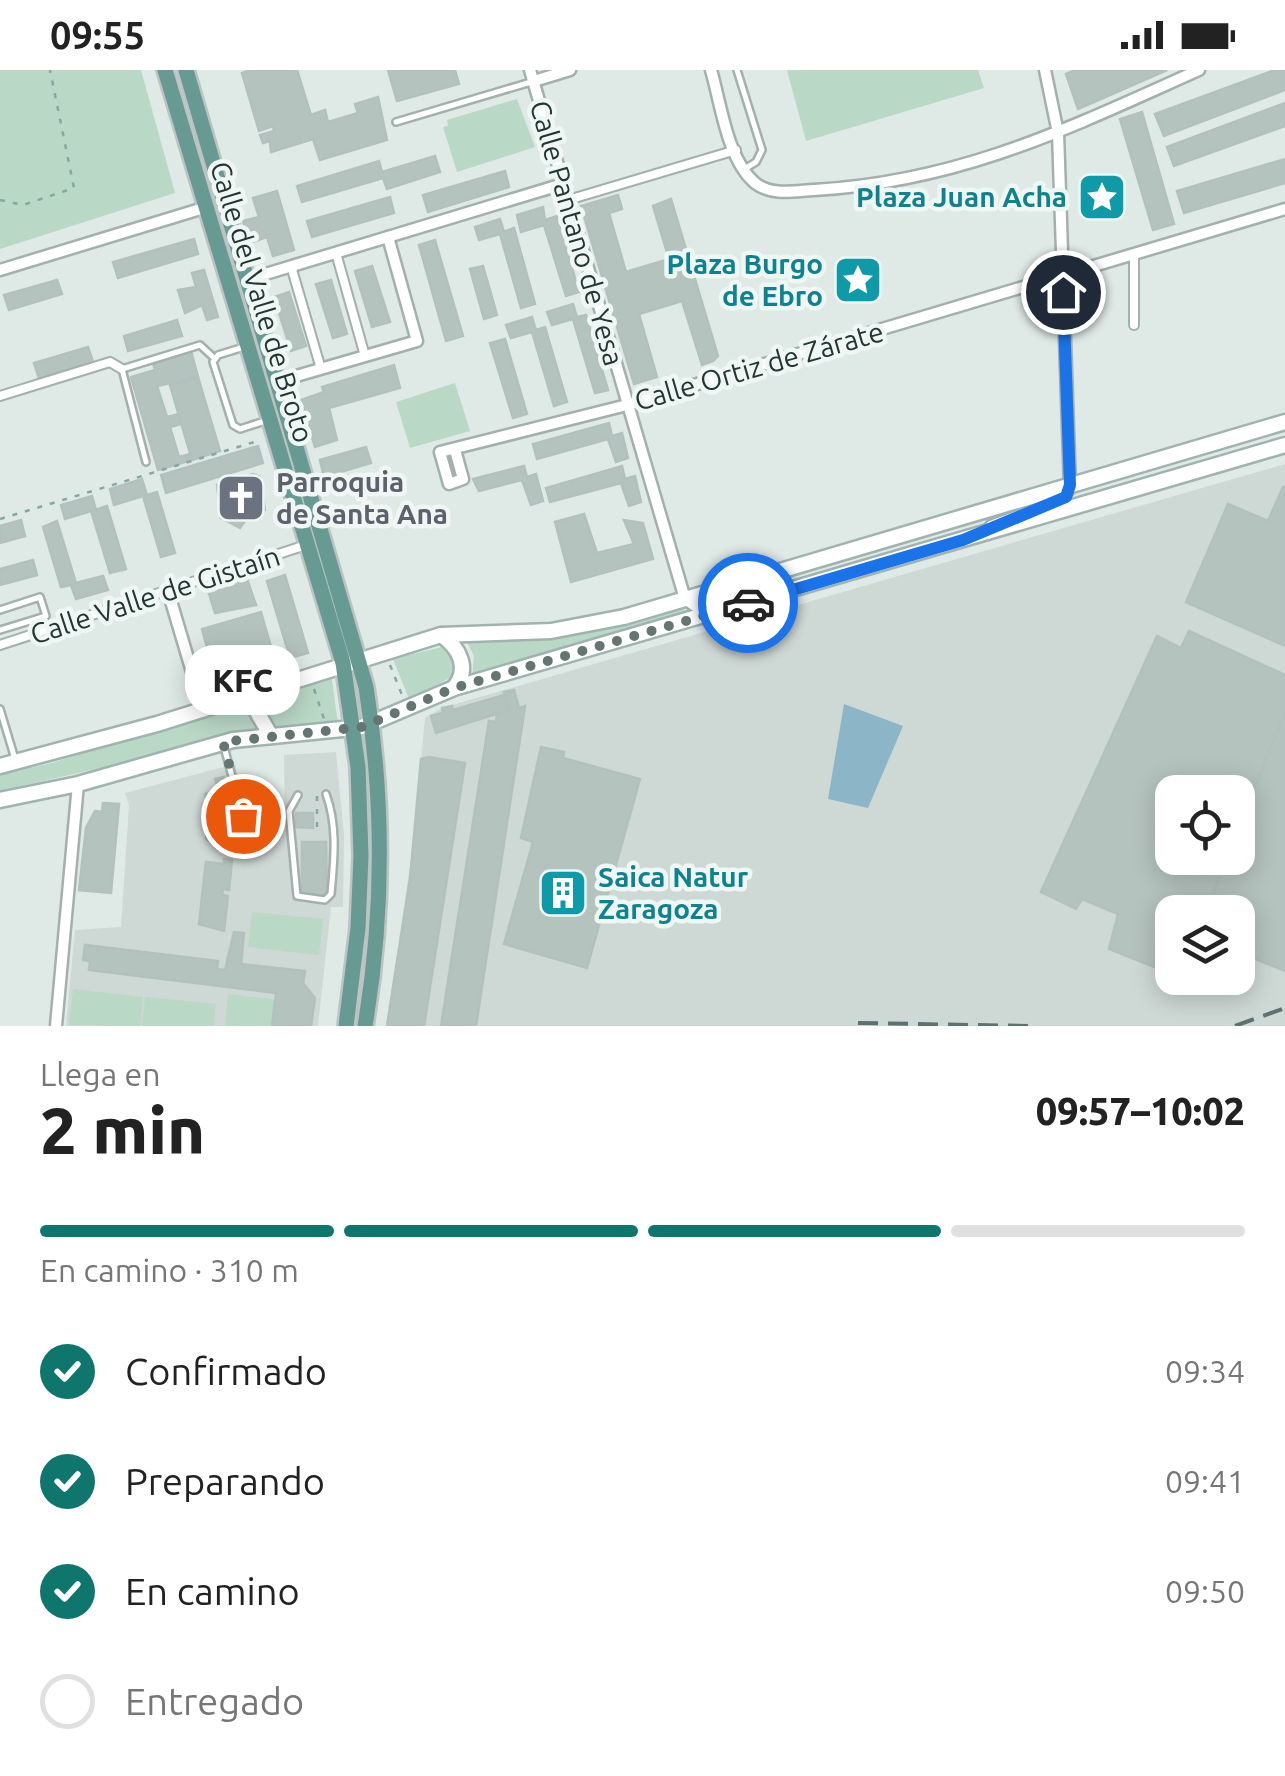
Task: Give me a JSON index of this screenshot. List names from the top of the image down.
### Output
{
  "streets": {
    "main road": ["Calle del Valle de Broto"],
    "street": ["Calle Pantano de Yesa", "Calle Ortiz de Zárate", "Calle Valle de Gistaín"]
  },
  "crossings": [
    ["Calle Pantano de Yesa", "Calle Ortiz de Zárate"],
    ["Calle del Valle de Broto", "Calle Valle de Gistaín"]
  ],
  "places": {
    "place": ["Plaza Juan Acha", "Plaza Burgo de Ebro"],
    "church": ["Parroquia de Santa Ana"],
    "other": ["KFC"],
    "building": ["Saica Natur Zaragoza"]
  },
  "page": {
    "status": "09:55",
    "bubble": "KFC",
    "heading": ["2 min", "Llega en", "09:57–10:02"],
    "bar": "En camino · 310 m",
    "list": [
      ["Confirmado", "09:34"],
      ["Preparando", "09:41"],
      ["En camino", "09:50"],
      "Entregado"
    ]
  }
}
